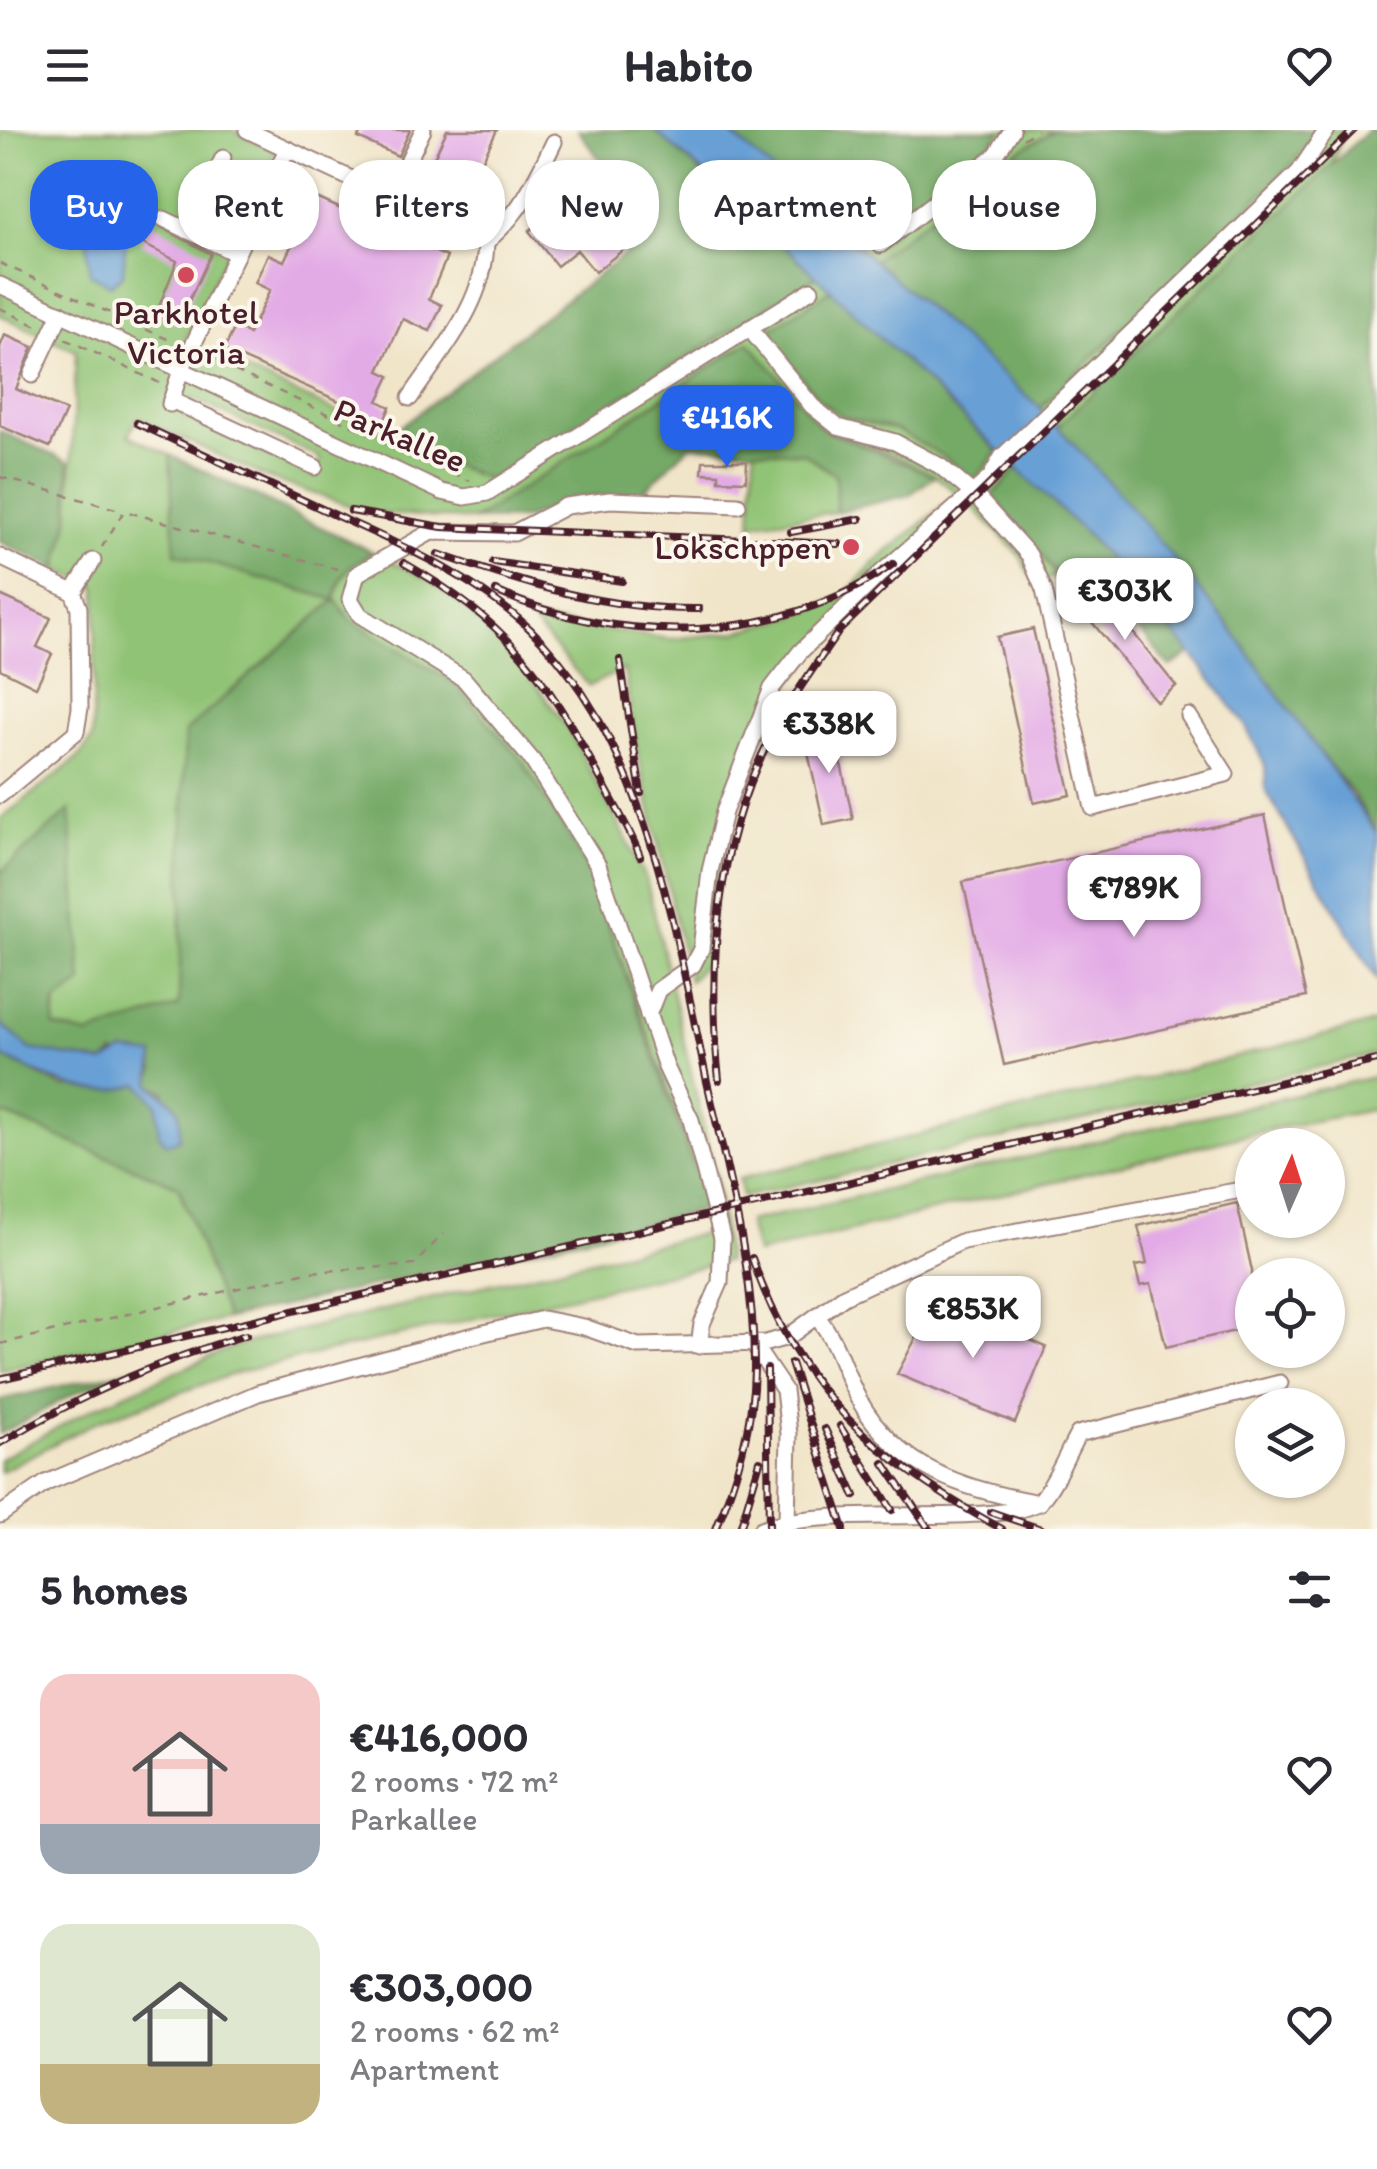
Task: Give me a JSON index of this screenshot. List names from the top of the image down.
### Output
{
  "streets": {
    "street": ["Parkallee"]
  },
  "places": ["Parkhotel Victoria", "Lokschppen"],
  "north": "top",
  "page": {
    "header": "Habito",
    "chip": [
      "Buy",
      "Rent",
      "Filters",
      "New",
      "Apartment",
      "House"
    ],
    "price": [
      "€416K",
      "€303K",
      "€338K",
      "€789K",
      "€853K"
    ],
    "heading": "5 homes",
    "list": [
      {
        "name": "€416,000",
        "note": "2 rooms · 72 m² · Parkallee"
      },
      {
        "name": "€303,000",
        "note": "2 rooms · 62 m² · Apartment"
      }
    ]
  }
}
